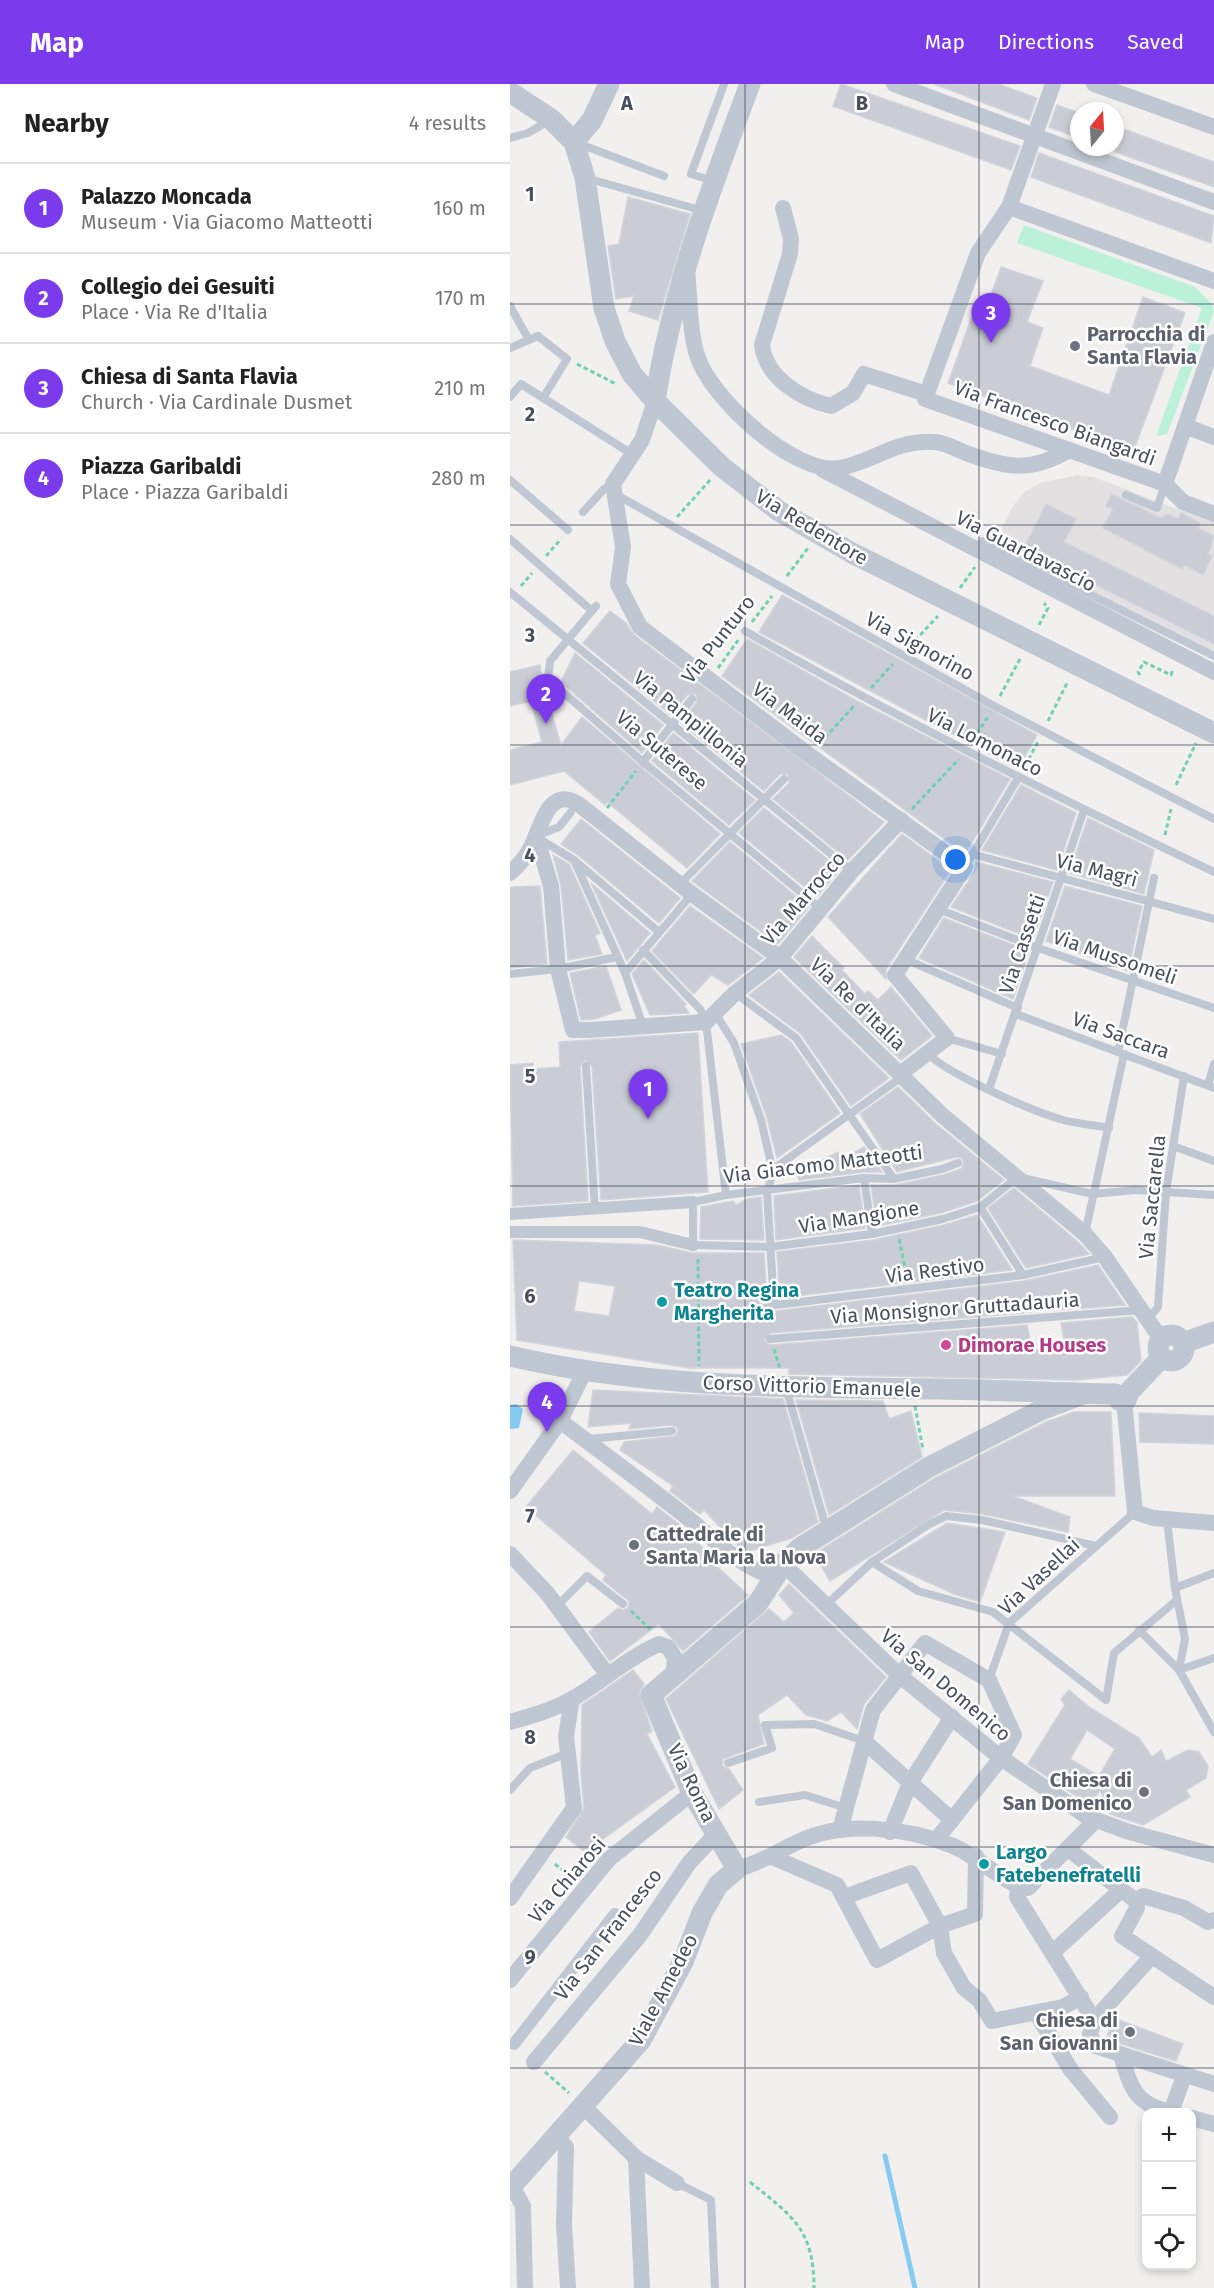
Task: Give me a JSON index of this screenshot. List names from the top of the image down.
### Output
{
  "streets": {
    "street": [
      "Via Francesco Biangardi",
      "Via Redentore",
      "Via Guardavascio",
      "Via Maida",
      "Via Marrocco",
      "Via Re d'Italia",
      "Via Giacomo Matteotti",
      "Corso Vittorio Emanuele",
      "Via San Domenico",
      "Via Roma",
      "Via Chiarosi",
      "Via San Francesco",
      "Viale Amedeo"
    ],
    "lane": [
      "Via Punturo",
      "Via Signorino",
      "Via Pampillonia",
      "Via Lomonaco",
      "Via Suterese",
      "Via Magrì",
      "Via Cassetti",
      "Via Mussomeli",
      "Via Saccara",
      "Via Saccarella",
      "Via Mangione",
      "Via Restivo",
      "Via Monsignor Gruttadauria",
      "Via Vasellai"
    ]
  },
  "crossings": [
    ["Via Redentore", "Via Punturo"],
    ["Via Punturo", "Via Signorino"],
    ["Via Punturo", "Via Maida"],
    ["Via Punturo", "Via Pampillonia"],
    ["Via Punturo", "Via Lomonaco"],
    ["Via Punturo", "Via Suterese"],
    ["Via Signorino", "Via Maida"],
    ["Via Maida", "Via Magrì"],
    ["Via Maida", "Via Marrocco"],
    ["Via Pampillonia", "Via Suterese"],
    ["Via Pampillonia", "Via Marrocco"],
    ["Via Lomonaco", "Via Cassetti"],
    ["Via Suterese", "Via Marrocco"],
    ["Via Magrì", "Via Cassetti"],
    ["Via Marrocco", "Via Re d'Italia"],
    ["Via Cassetti", "Via Mussomeli"],
    ["Via Cassetti", "Via Saccara"],
    ["Via Re d'Italia", "Via Saccarella"],
    ["Via Re d'Italia", "Via Mangione"],
    ["Via Re d'Italia", "Via Restivo"],
    ["Via Re d'Italia", "Via Monsignor Gruttadauria"],
    ["Via Saccara", "Via Saccarella"],
    ["Via Saccarella", "Via Monsignor Gruttadauria"],
    ["Via Mangione", "Via Restivo"],
    ["Via Roma", "Via Chiarosi"],
    ["Via Roma", "Via San Francesco"],
    ["Via Roma", "Viale Amedeo"]
  ],
  "places": [
    "Parrocchia di Santa Flavia",
    "Teatro Regina Margherita",
    "Dimorae Houses",
    "Cattedrale di Santa Maria la Nova",
    "Chiesa di San Domenico",
    "Largo Fatebenefratelli",
    "Chiesa di San Giovanni"
  ],
  "north": "top",
  "page": {
    "header": "Map",
    "nav": ["Map", "Directions", "Saved"],
    "heading": ["Nearby", "4 results"],
    "list": [
      {
        "mark": "1",
        "name": "Palazzo Moncada",
        "note": "Museum · Via Giacomo Matteotti",
        "value": "160 m"
      },
      {
        "mark": "2",
        "name": "Collegio dei Gesuiti",
        "note": "Place · Via Re d'Italia",
        "value": "170 m"
      },
      {
        "mark": "3",
        "name": "Chiesa di Santa Flavia",
        "note": "Church · Via Cardinale Dusmet",
        "value": "210 m"
      },
      {
        "mark": "4",
        "name": "Piazza Garibaldi",
        "note": "Place · Piazza Garibaldi",
        "value": "280 m"
      }
    ],
    "pins": [
      "3",
      "2",
      "1",
      "4"
    ],
    "map_buttons": ["+", "−"]
  },
  "grid": {
    "columns": ["A", "B"],
    "rows": [
      "1",
      "2",
      "3",
      "4",
      "5",
      "6",
      "7",
      "8",
      "9"
    ]
  }
}
